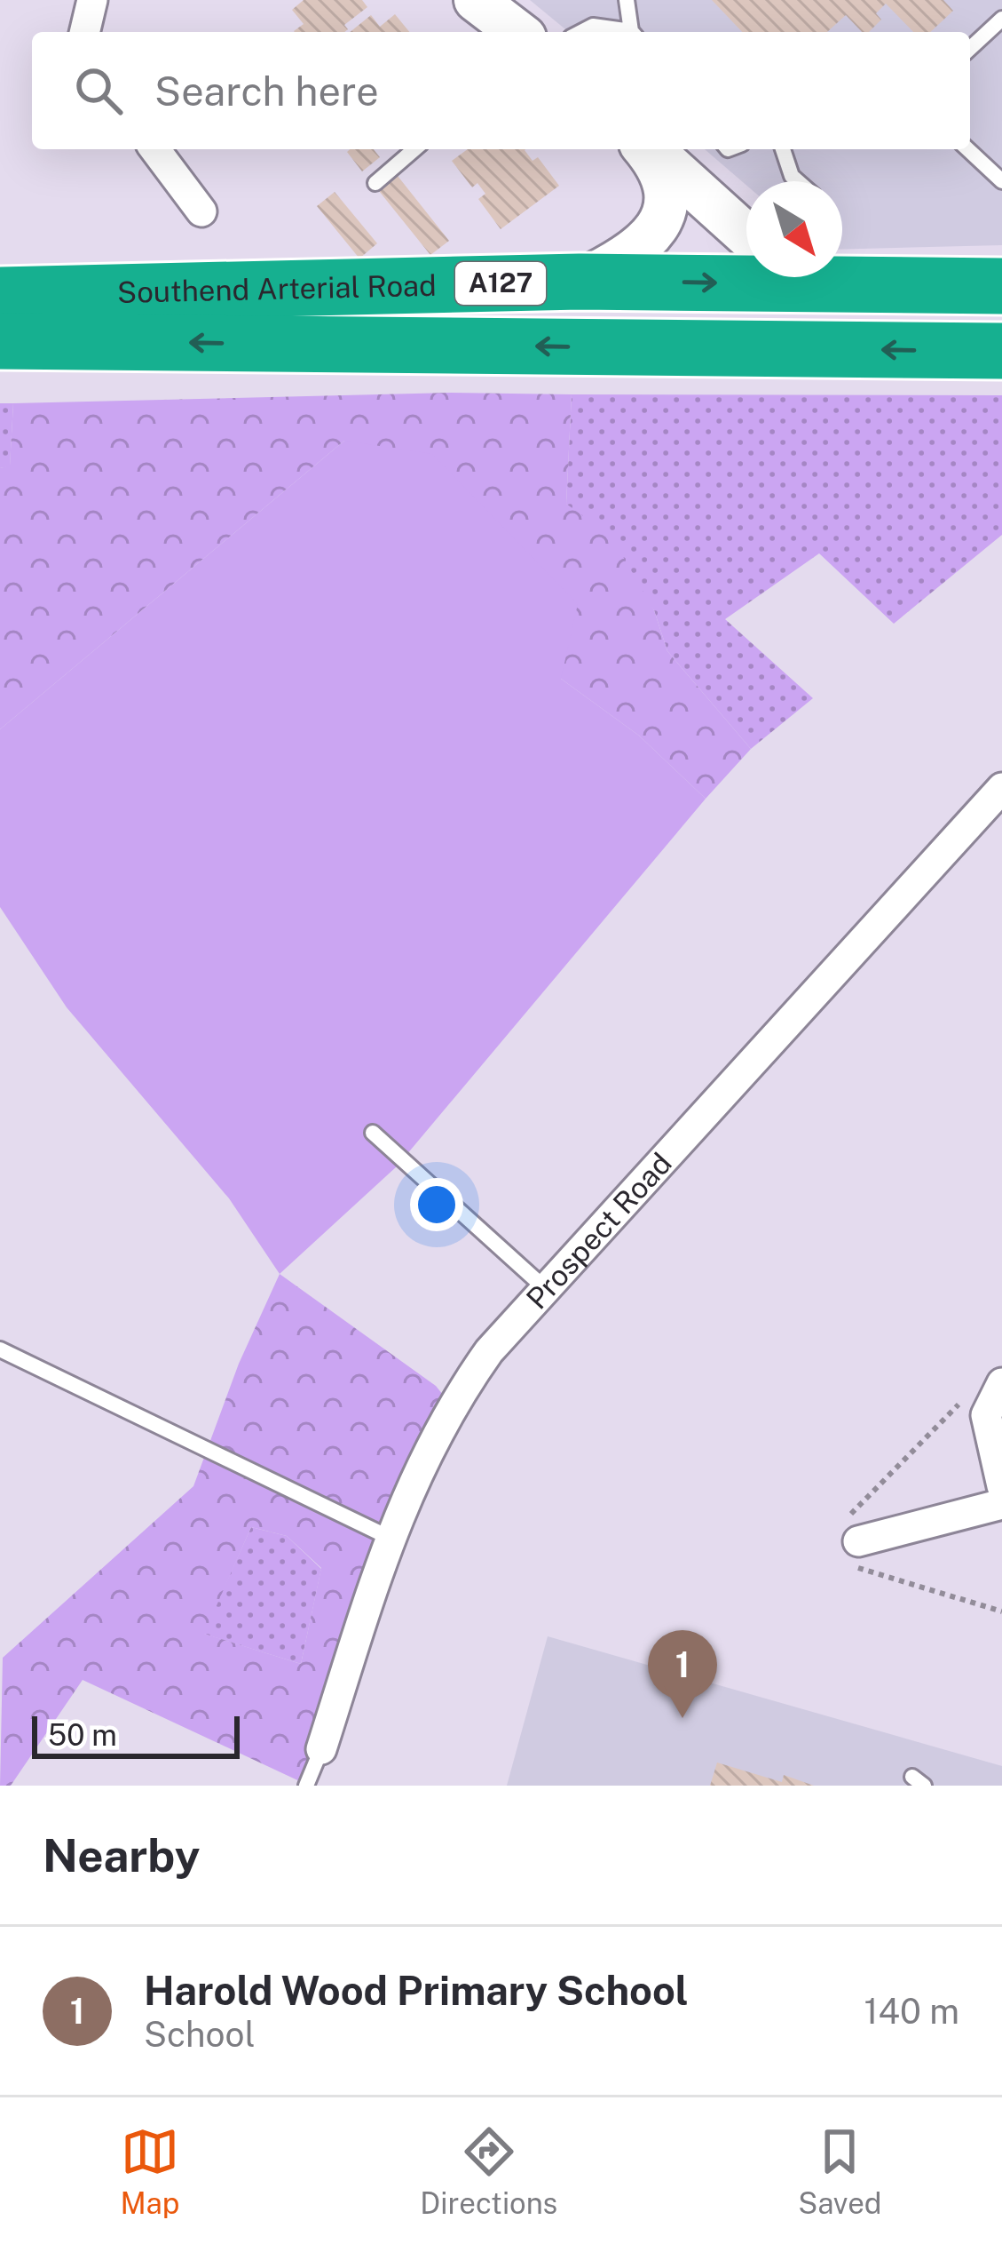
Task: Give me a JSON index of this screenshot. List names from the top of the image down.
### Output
{
  "streets": {
    "highway": ["A127", "Southend Arterial Road"],
    "street": ["Prospect Road"]
  },
  "scale_bar": "50 m",
  "north": "bottom right",
  "page": {
    "search": "Search here",
    "pins": "1",
    "scale": "50 m",
    "heading": "Nearby",
    "list": [
      {
        "mark": "1",
        "name": "Harold Wood Primary School",
        "note": "School",
        "value": "140 m"
      }
    ],
    "nav": ["Map", "Directions", "Saved"]
  }
}
